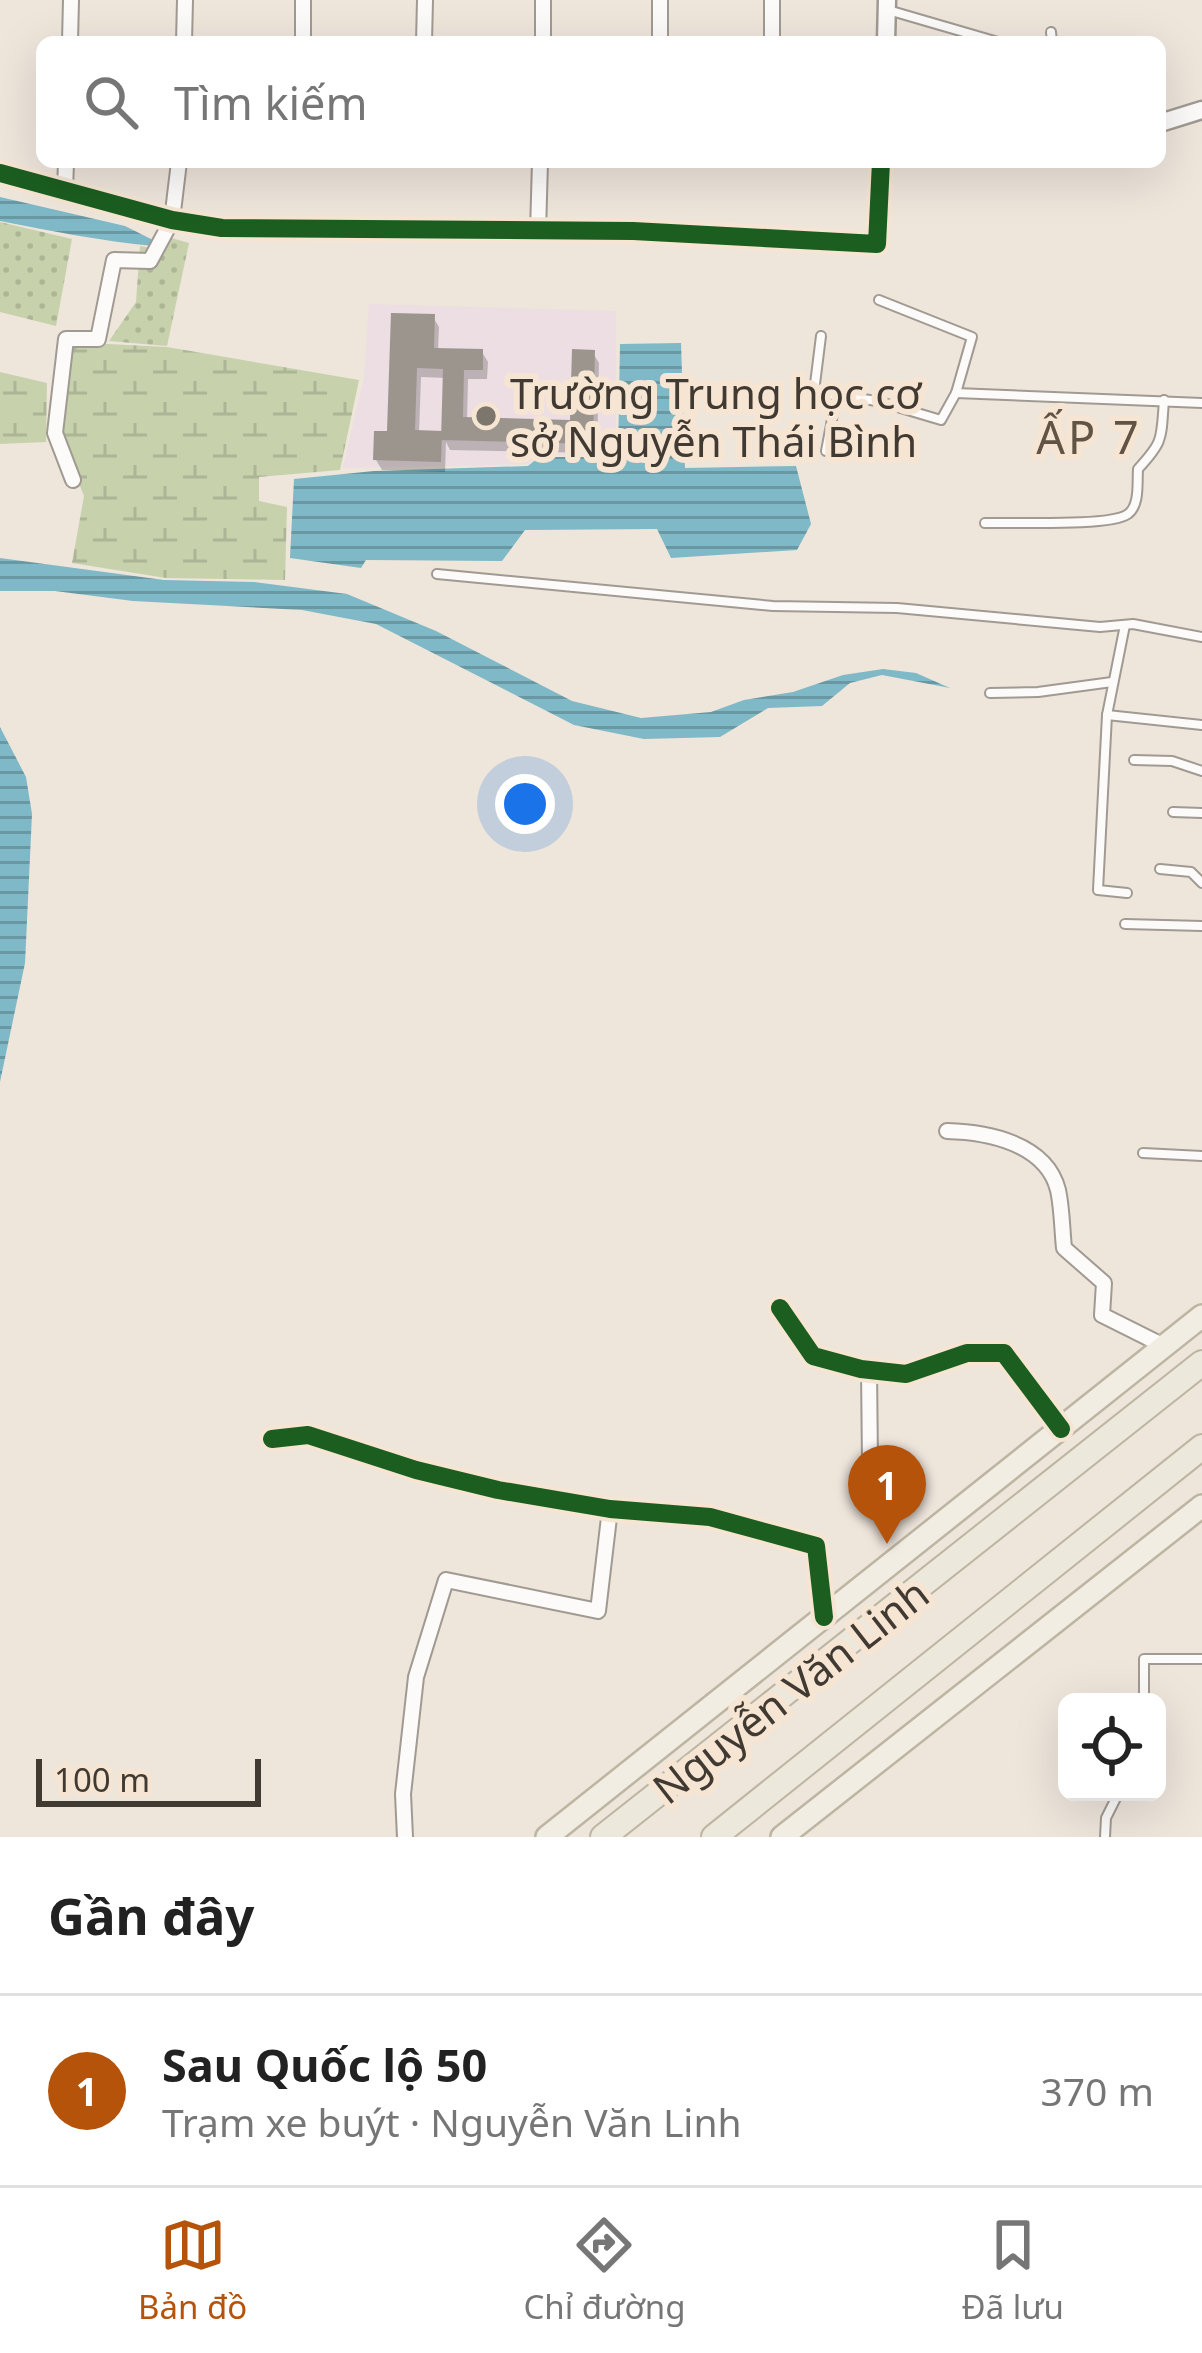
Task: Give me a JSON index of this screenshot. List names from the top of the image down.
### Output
{
  "streets": {
    "highway": ["Nguyễn Văn Linh"]
  },
  "districts": ["ẤP 7"],
  "places": ["Trường Trung học cơ sở Nguyễn Thái Bình"],
  "scale_bar": "100 m",
  "page": {
    "search": "Tìm kiếm",
    "pins": "1",
    "scale": "100 m",
    "heading": "Gần đây",
    "list": [
      {
        "mark": "1",
        "name": "Sau Quốc lộ 50",
        "note": "Trạm xe buýt · Nguyễn Văn Linh",
        "value": "370 m"
      }
    ],
    "nav": ["Bản đồ", "Chỉ đường", "Đã lưu"]
  }
}
